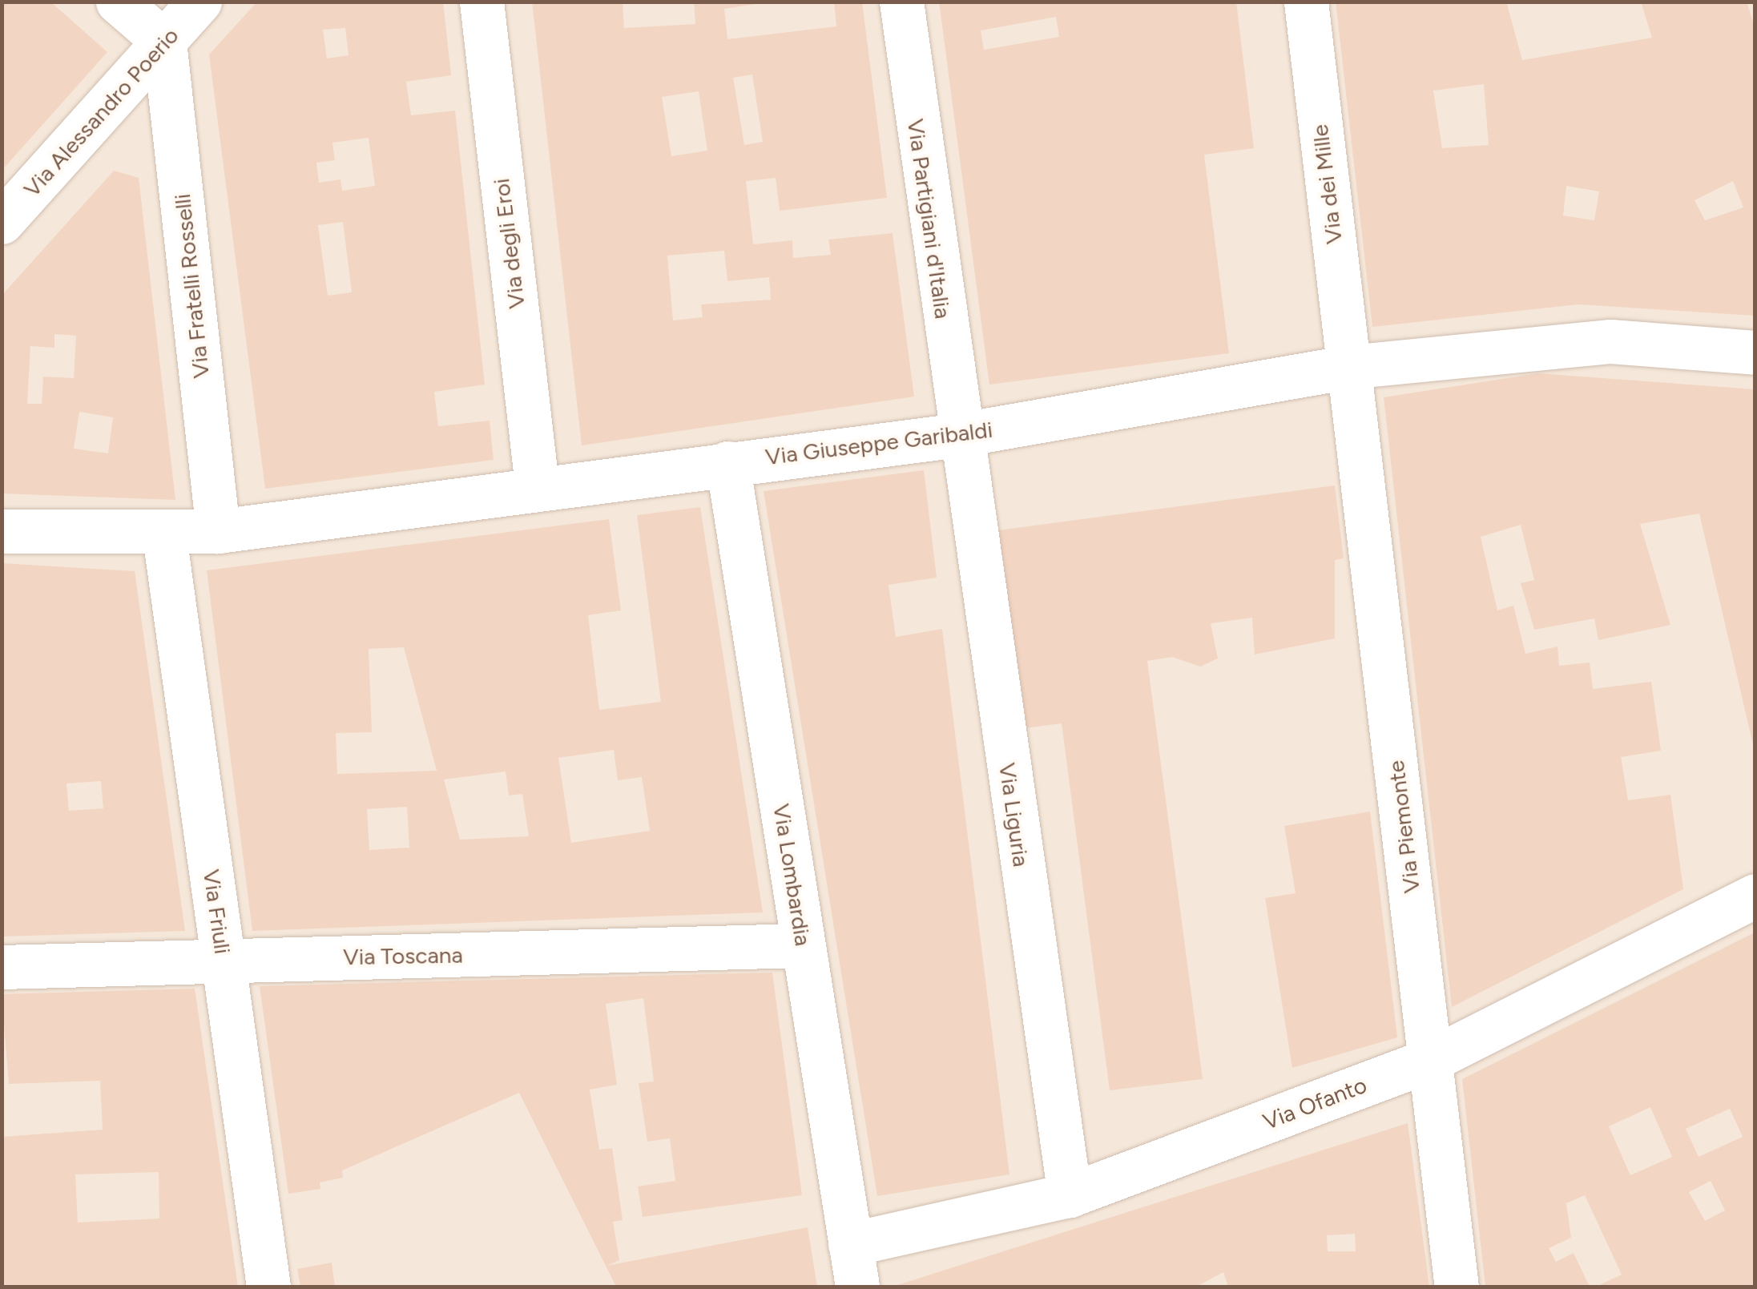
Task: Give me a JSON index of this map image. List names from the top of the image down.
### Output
{
  "streets": {
    "street": [
      "Via Alessandro Poerio",
      "Via dei Mille",
      "Via Partigiani d'Italia",
      "Via degli Eroi",
      "Via Fratelli Rosselli",
      "Via Giuseppe Garibaldi",
      "Via Liguria",
      "Via Piemonte",
      "Via Lombardia",
      "Via Friuli",
      "Via Toscana",
      "Via Ofanto"
    ]
  },
  "crossings": [
    ["Via Alessandro Poerio", "Via Fratelli Rosselli"],
    ["Via dei Mille", "Via Giuseppe Garibaldi"],
    ["Via dei Mille", "Via Piemonte"],
    ["Via Partigiani d'Italia", "Via Giuseppe Garibaldi"],
    ["Via Partigiani d'Italia", "Via Liguria"],
    ["Via degli Eroi", "Via Giuseppe Garibaldi"],
    ["Via Fratelli Rosselli", "Via Giuseppe Garibaldi"],
    ["Via Giuseppe Garibaldi", "Via Liguria"],
    ["Via Giuseppe Garibaldi", "Via Piemonte"],
    ["Via Giuseppe Garibaldi", "Via Lombardia"],
    ["Via Giuseppe Garibaldi", "Via Friuli"],
    ["Via Liguria", "Via Ofanto"],
    ["Via Piemonte", "Via Ofanto"],
    ["Via Lombardia", "Via Toscana"],
    ["Via Lombardia", "Via Ofanto"],
    ["Via Friuli", "Via Toscana"]
  ]
}
